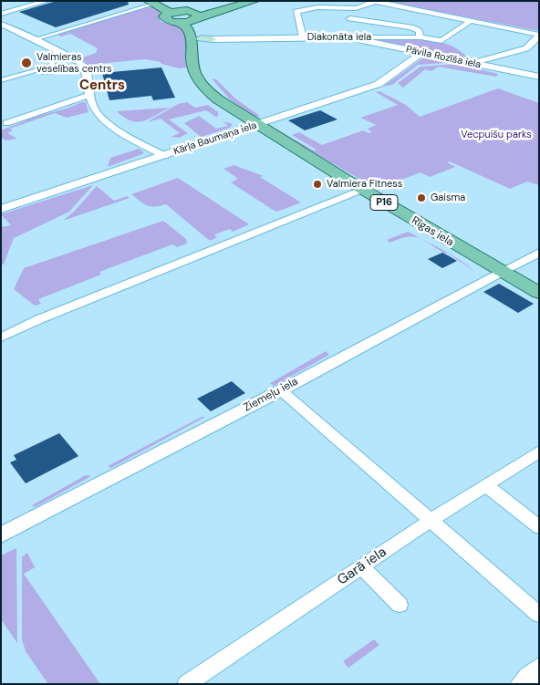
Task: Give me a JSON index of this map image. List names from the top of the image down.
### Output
{
  "streets": {
    "main road": ["P16", "Rīgas iela"],
    "street": [
      "Diakonāta iela",
      "Pāvila Rozīša iela",
      "Kārļa Baumaņa iela",
      "Ziemeļu iela",
      "Garā iela"
    ]
  },
  "crossings": [
    ["Diakonāta iela", "Pāvila Rozīša iela"],
    ["Diakonāta iela", "Rīgas iela"],
    ["Pāvila Rozīša iela", "Kārļa Baumaņa iela"],
    ["Kārļa Baumaņa iela", "Rīgas iela"],
    ["Rīgas iela", "Ziemeļu iela"]
  ],
  "districts": ["Centrs"],
  "parks": ["Vecpuišu parks"],
  "places": ["Valmieras veselības centrs", "Valmiera Fitness", "Gaisma"]
}
